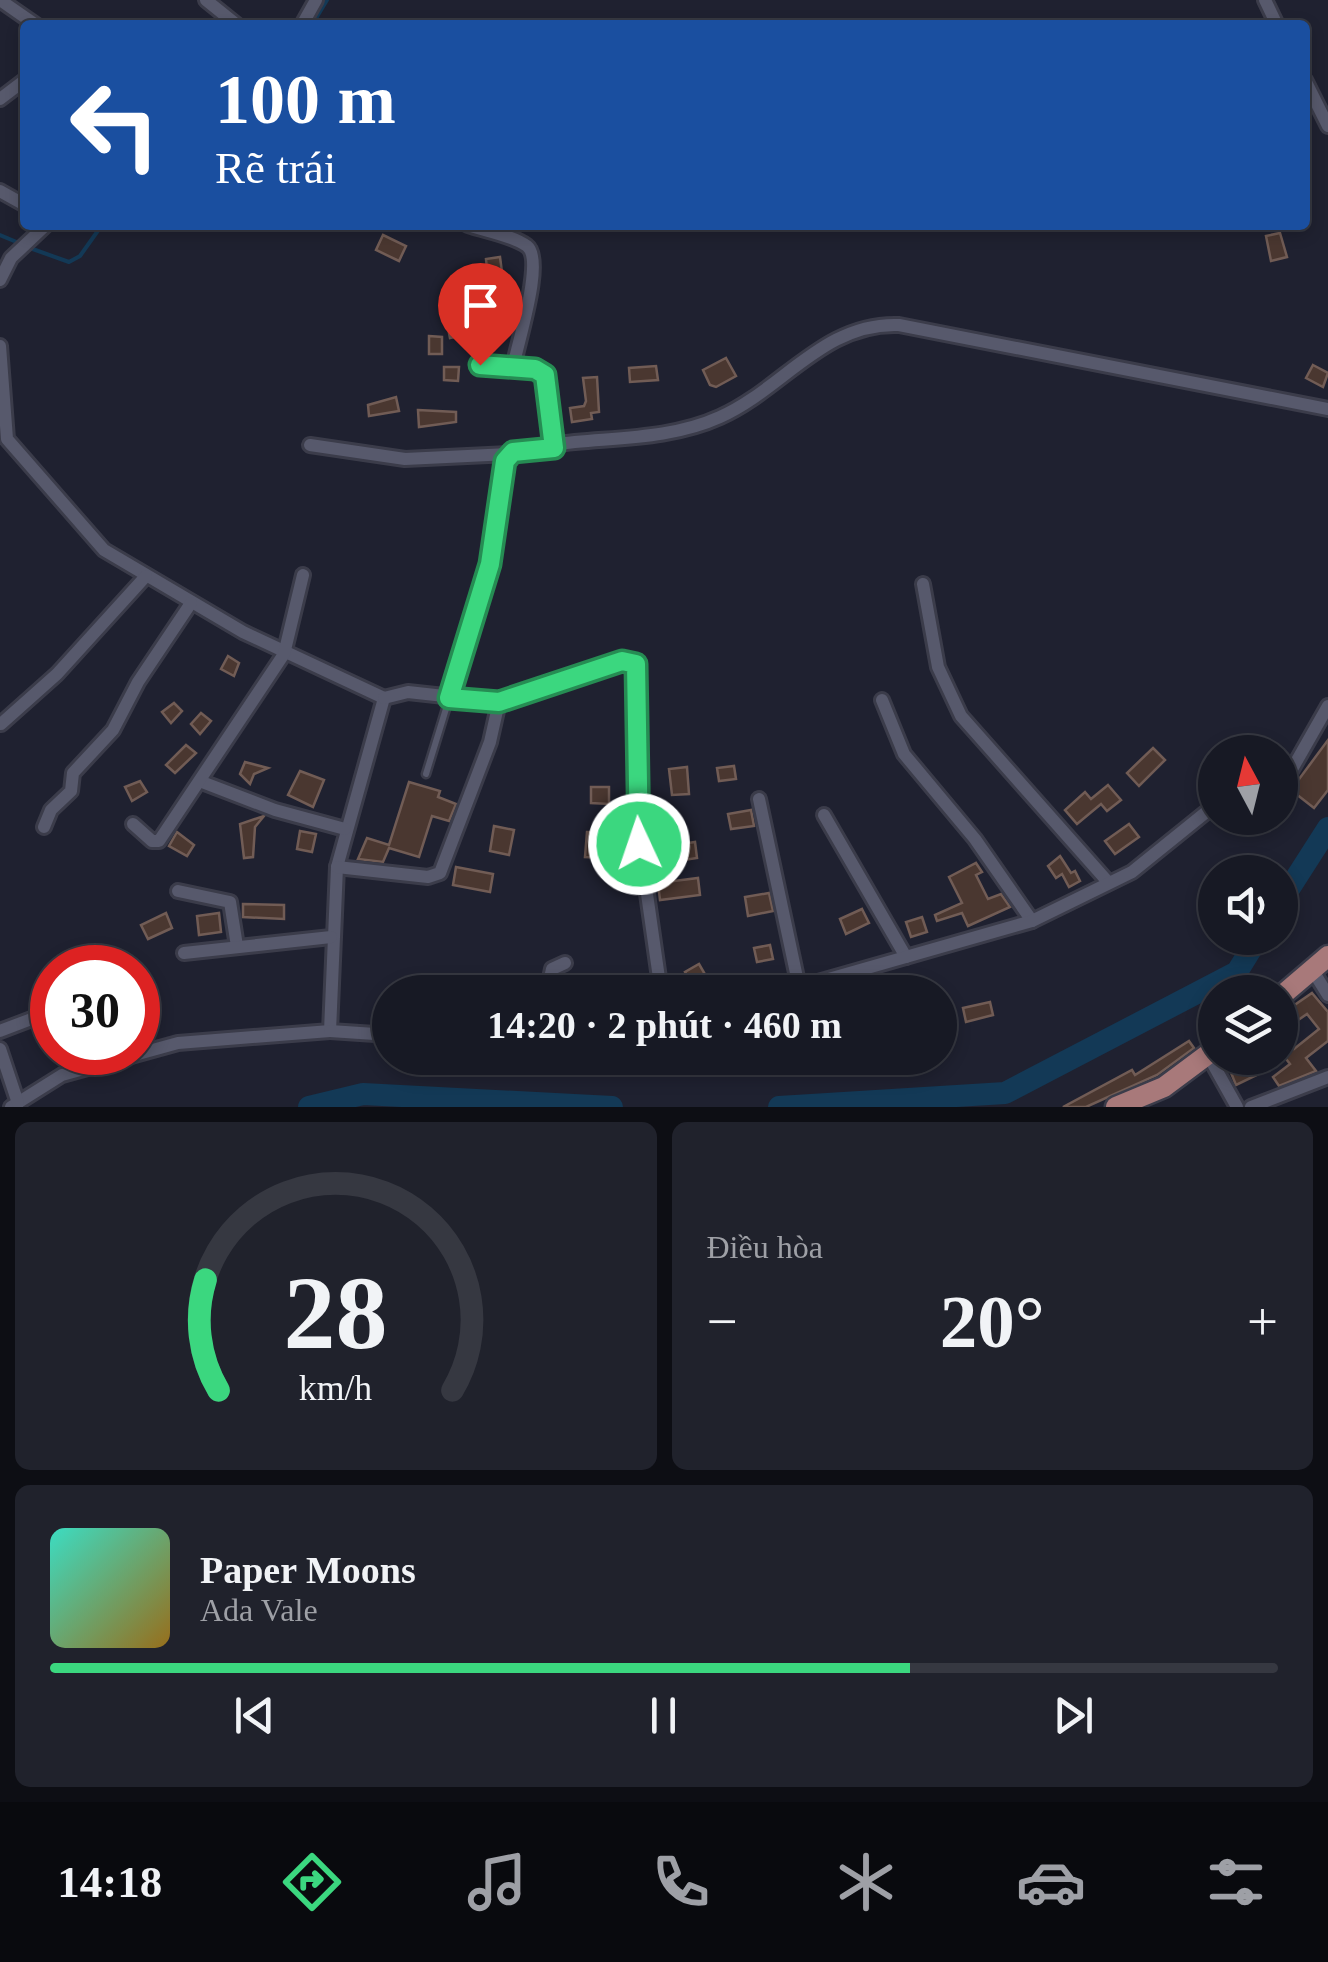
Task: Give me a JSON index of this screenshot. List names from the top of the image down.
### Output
{
  "north": "top",
  "page": {
    "turn": ["100 m", "Rẽ trái"],
    "limit": "30",
    "trip": "14:20 · 2 phút · 460 m",
    "tile": "Điều hòa",
    "heat": ["−", "20°", "+"],
    "song": ["Paper Moons", "Ada Vale"],
    "tabs": "14:18",
    "gauge": ["28", "km/h"]
  }
}
